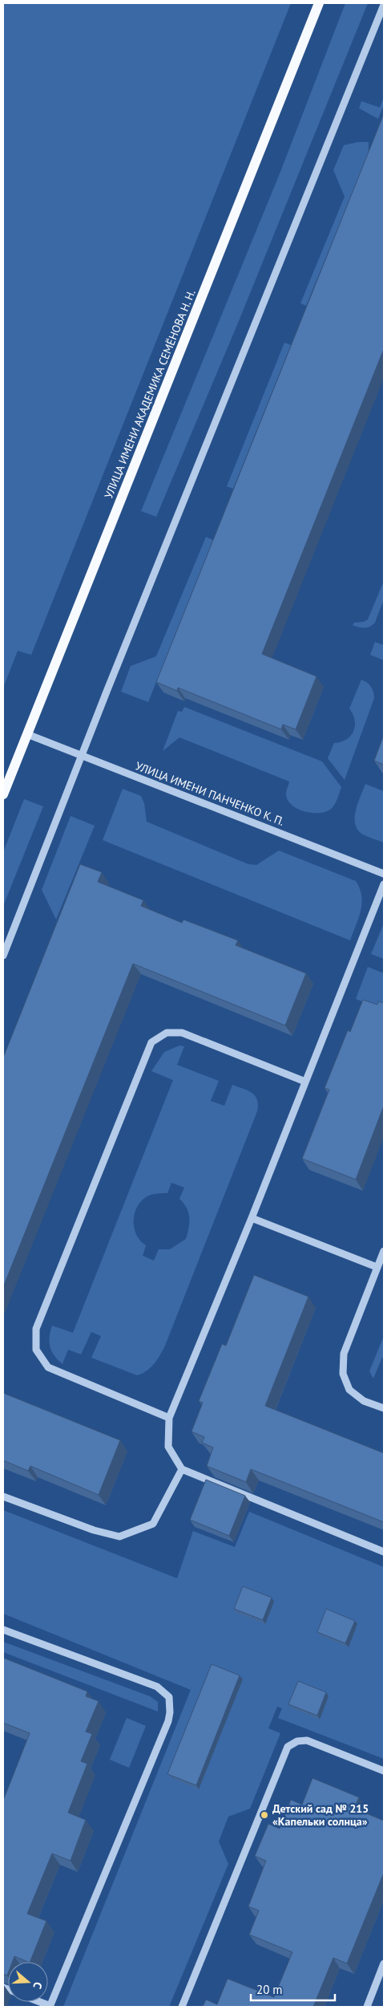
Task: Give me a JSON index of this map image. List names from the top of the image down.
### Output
{
  "streets": {
    "main road": ["УЛИЦА ИМЕНИ АКАДЕМИКА СЕМЁНОВА Н. Н."],
    "street": ["УЛИЦА ИМЕНИ ПАНЧЕНКО К. П."]
  },
  "crossings": [
    ["УЛИЦА ИМЕНИ АКАДЕМИКА СЕМЁНОВА Н. Н.", "УЛИЦА ИМЕНИ ПАНЧЕНКО К. П."]
  ],
  "places": ["Детский сад № 215 «Капельки солнца»"],
  "scale_bar": "20 m",
  "north": "right"
}
